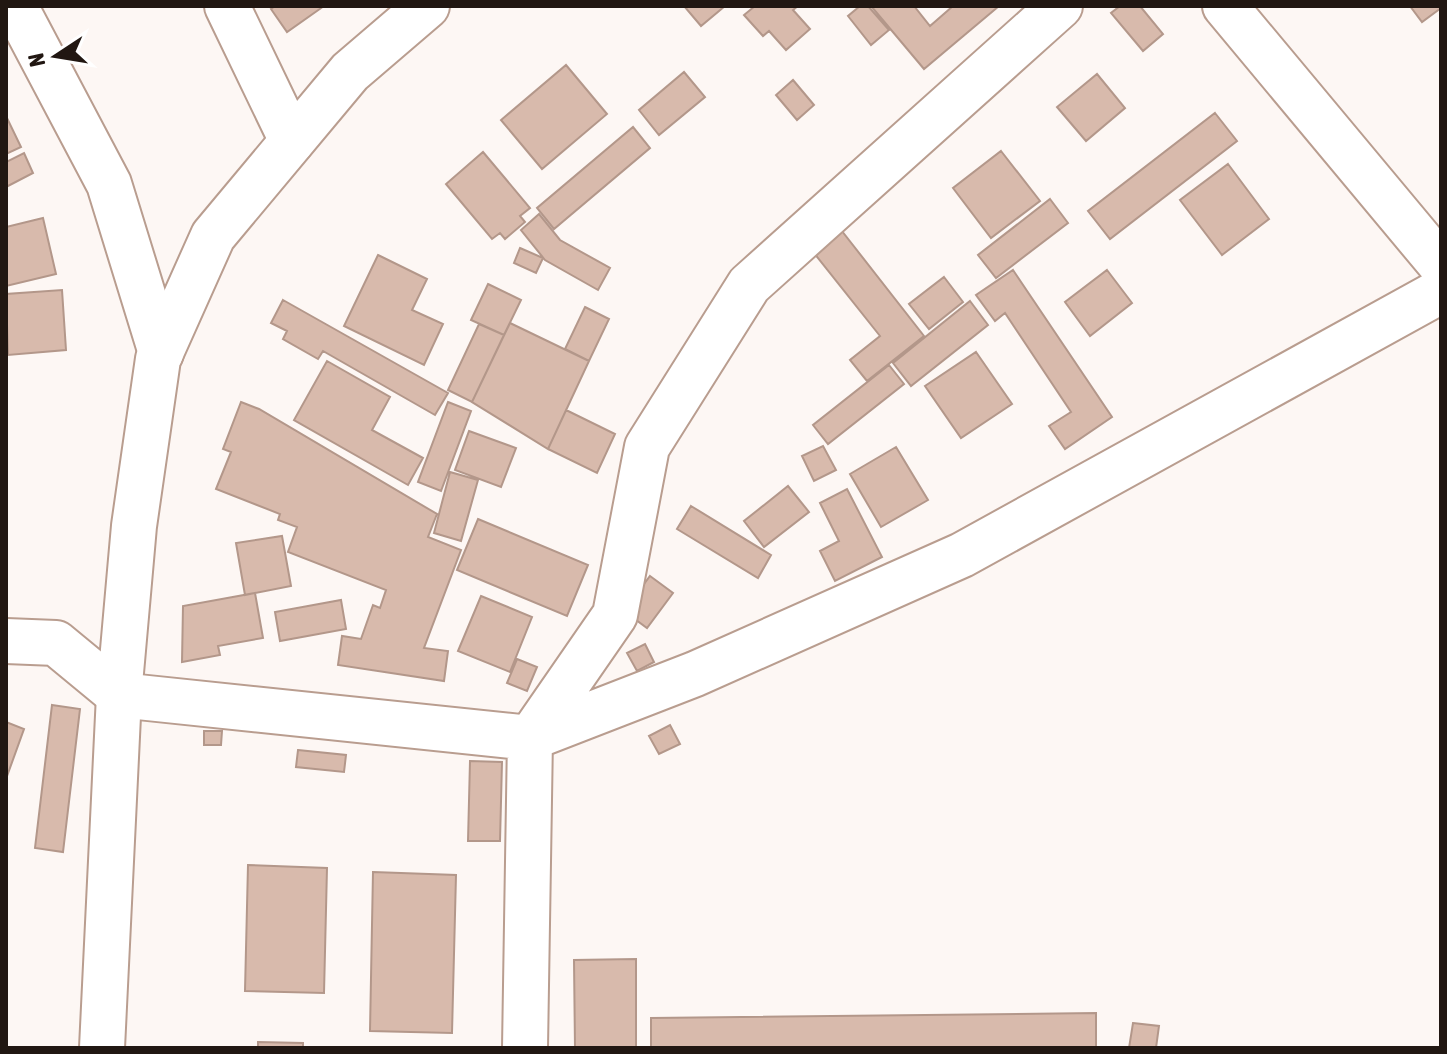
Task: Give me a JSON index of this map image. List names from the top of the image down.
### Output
{
  "north": "left"
}
